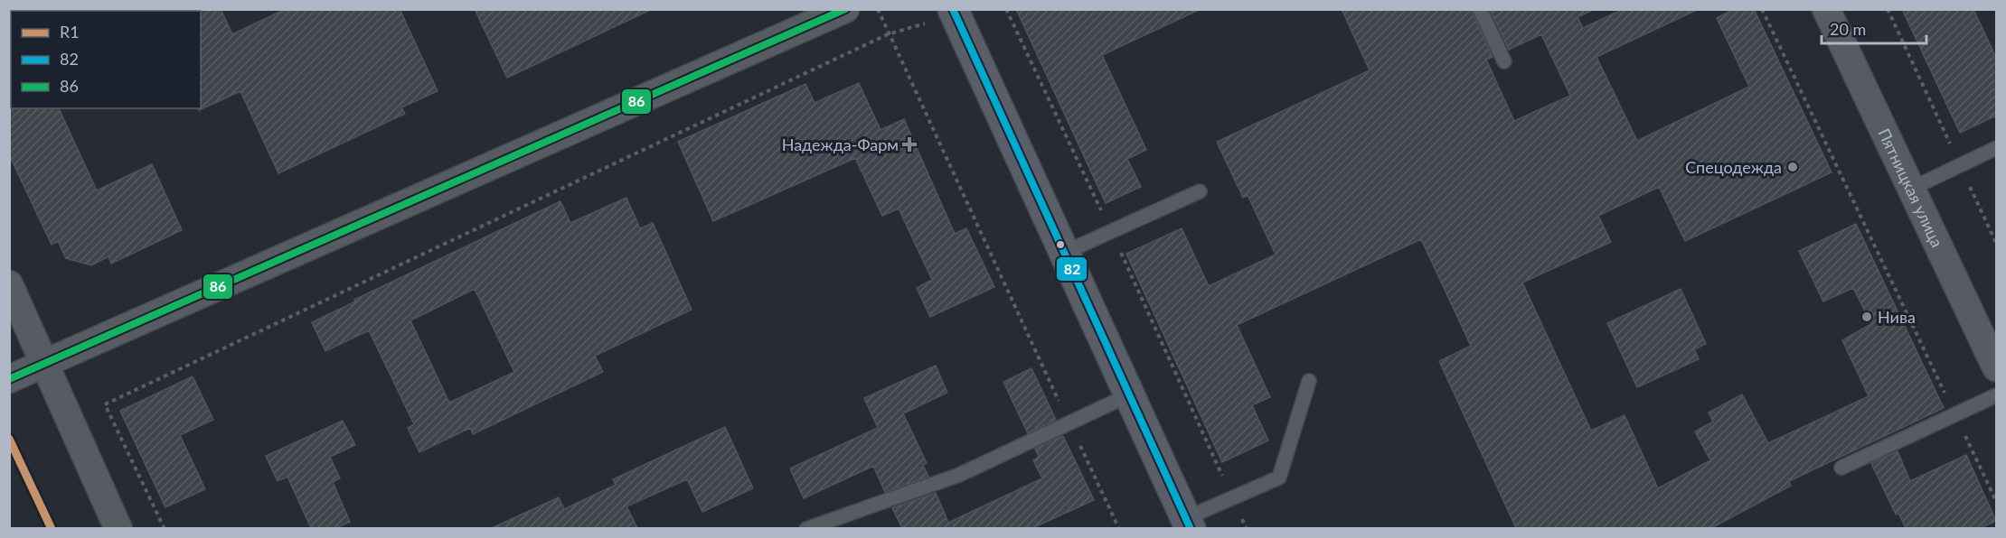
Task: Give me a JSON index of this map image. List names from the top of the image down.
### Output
{
  "streets": {
    "street": ["Пятницкая улица"]
  },
  "places": {
    "health": ["Надежда-Фарм"],
    "other": ["Спецодежда", "Нива"]
  },
  "lines": ["transit line 82", "transit line 86", "transit line R1"],
  "legend": ["R1", "82", "86"],
  "scale_bar": "20 m"
}
